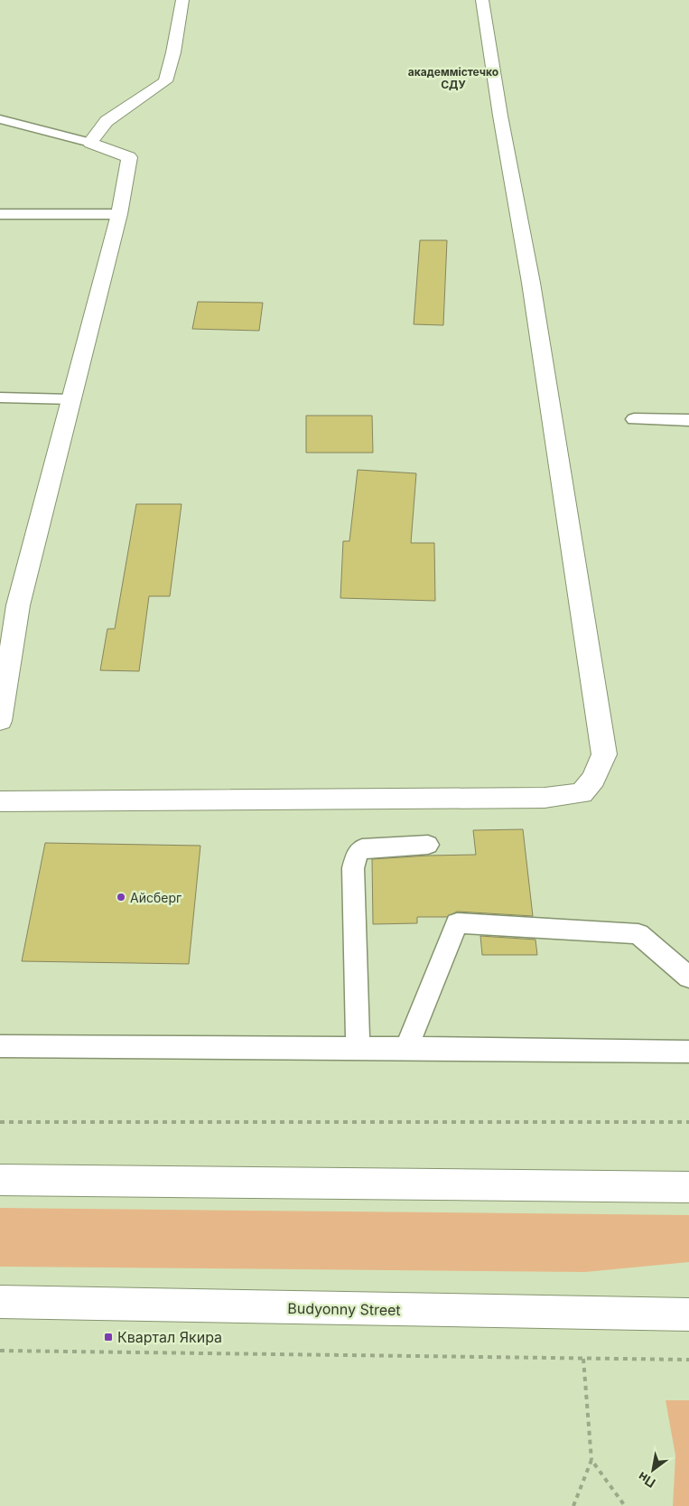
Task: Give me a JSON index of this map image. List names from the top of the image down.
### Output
{
  "streets": {
    "street": ["Budyonny Street"]
  },
  "districts": ["академмістечко СДУ"],
  "places": {
    "other": ["Айсберг"],
    "transit": ["Квартал Якира"]
  },
  "north": "bottom left"
}
